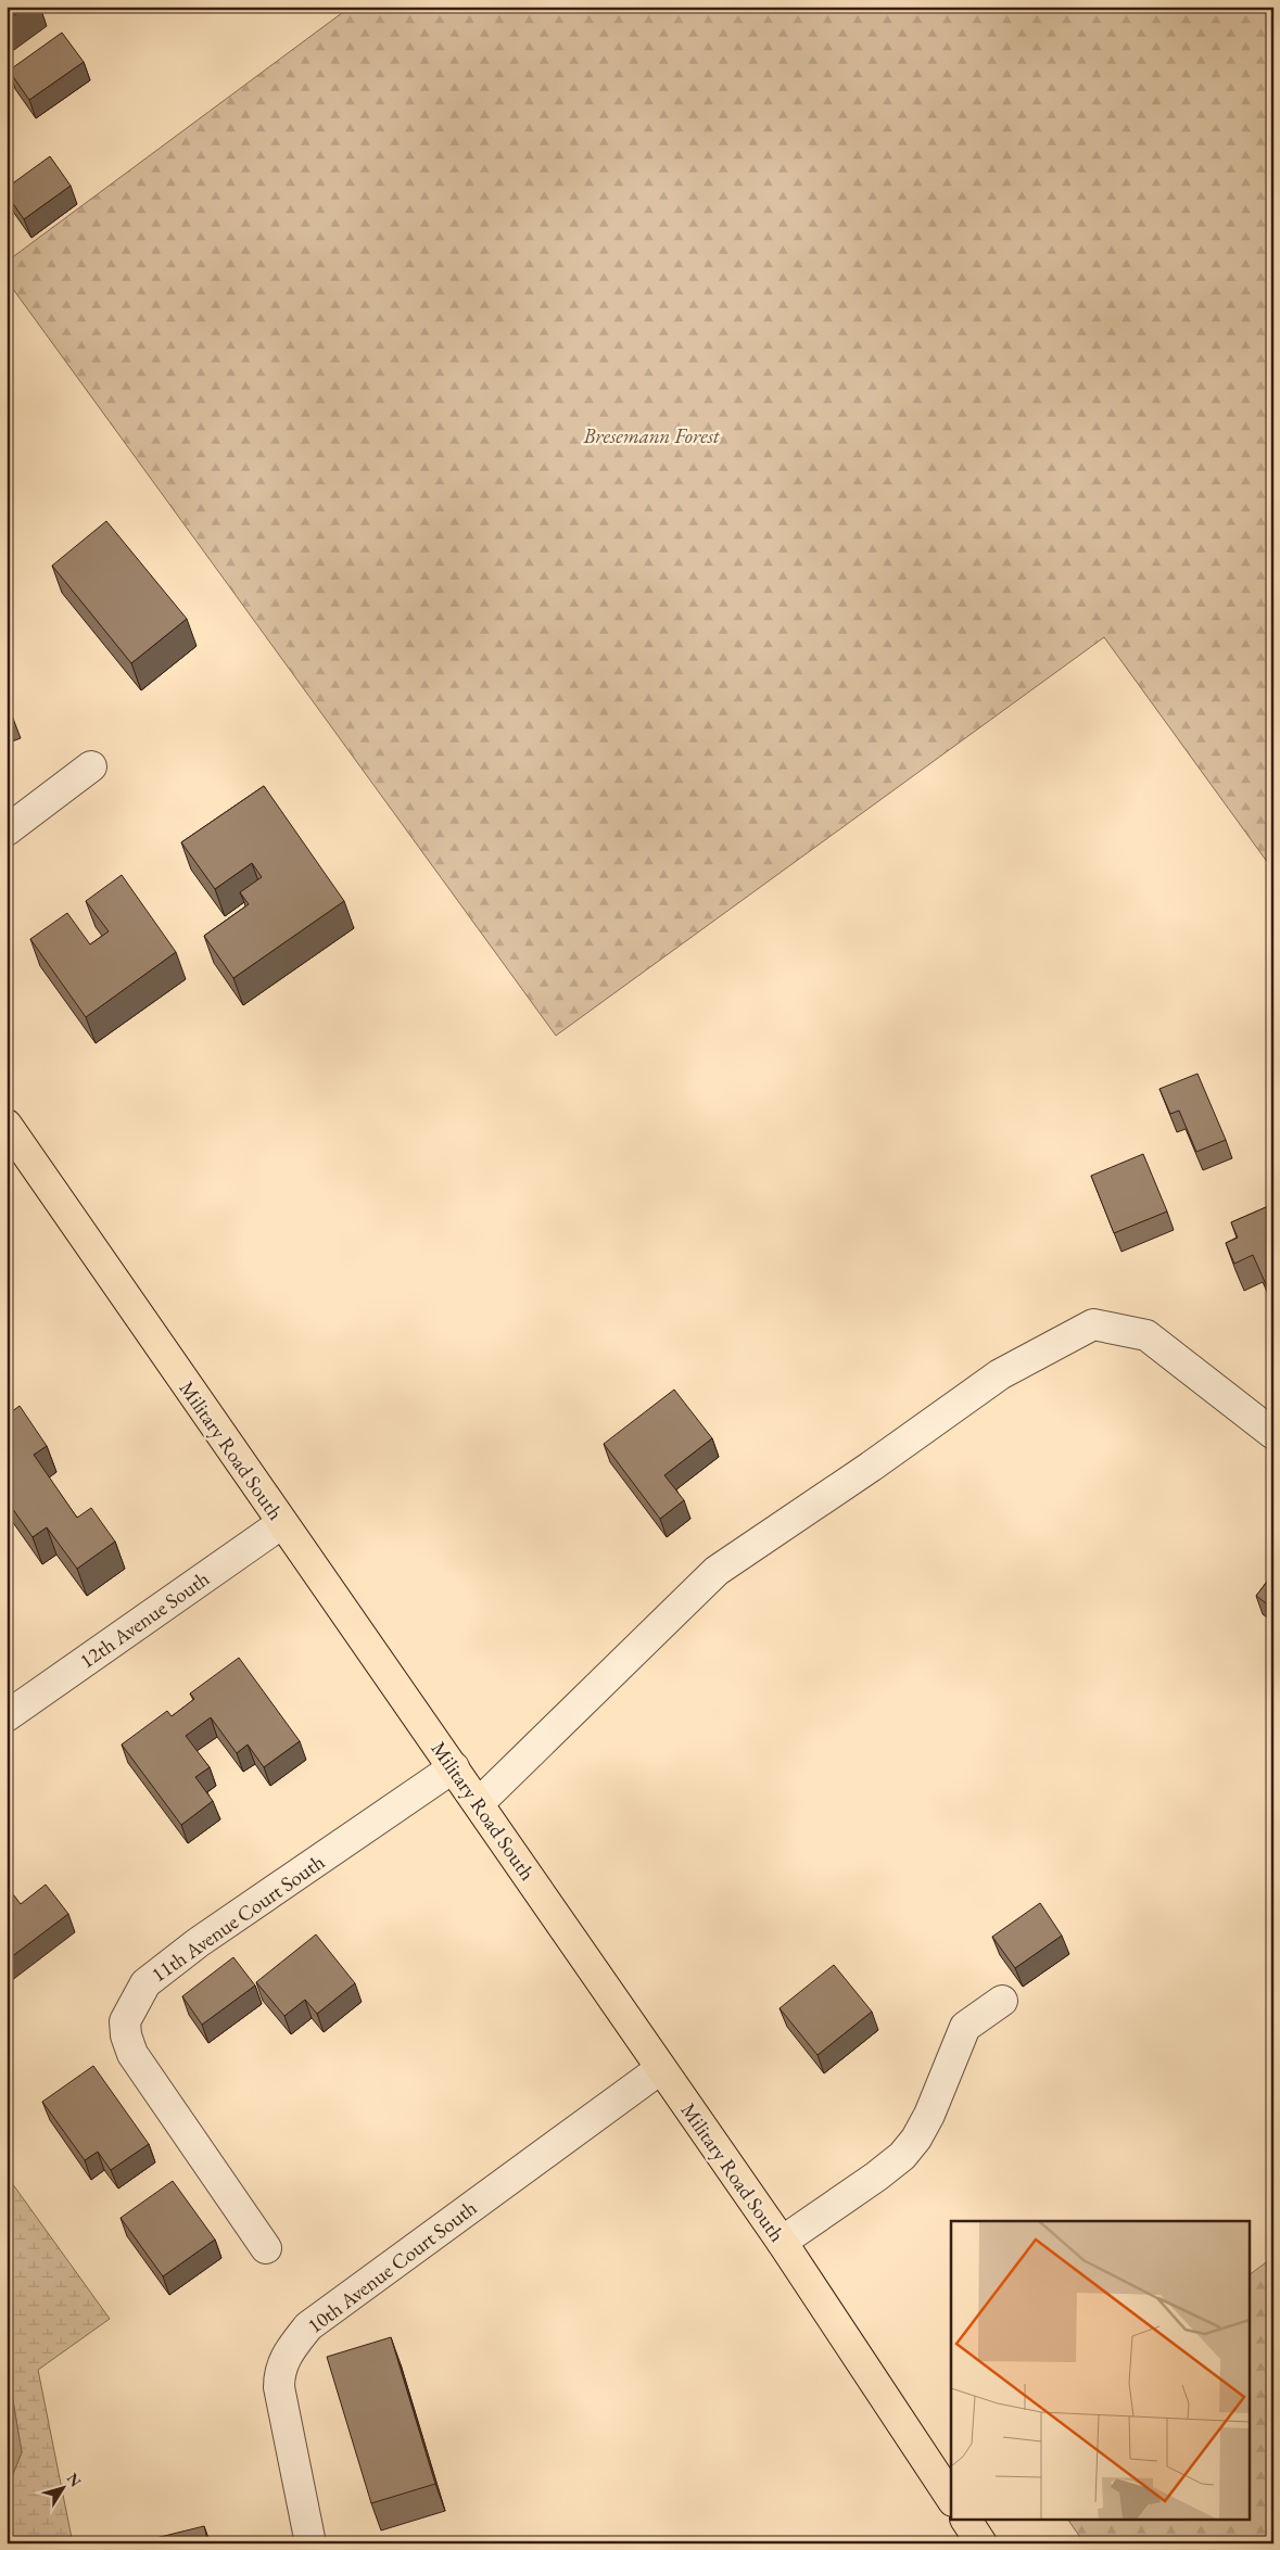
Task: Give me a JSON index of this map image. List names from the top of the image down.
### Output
{
  "streets": {
    "main road": ["Military Road South"],
    "street": ["12th Avenue South", "11th Avenue Court South", "10th Avenue Court South"]
  },
  "crossings": [
    ["Military Road South", "12th Avenue South"],
    ["Military Road South", "11th Avenue Court South"],
    ["Military Road South", "10th Avenue Court South"]
  ],
  "parks": ["Bresemann Forest"],
  "north": "top right"
}
